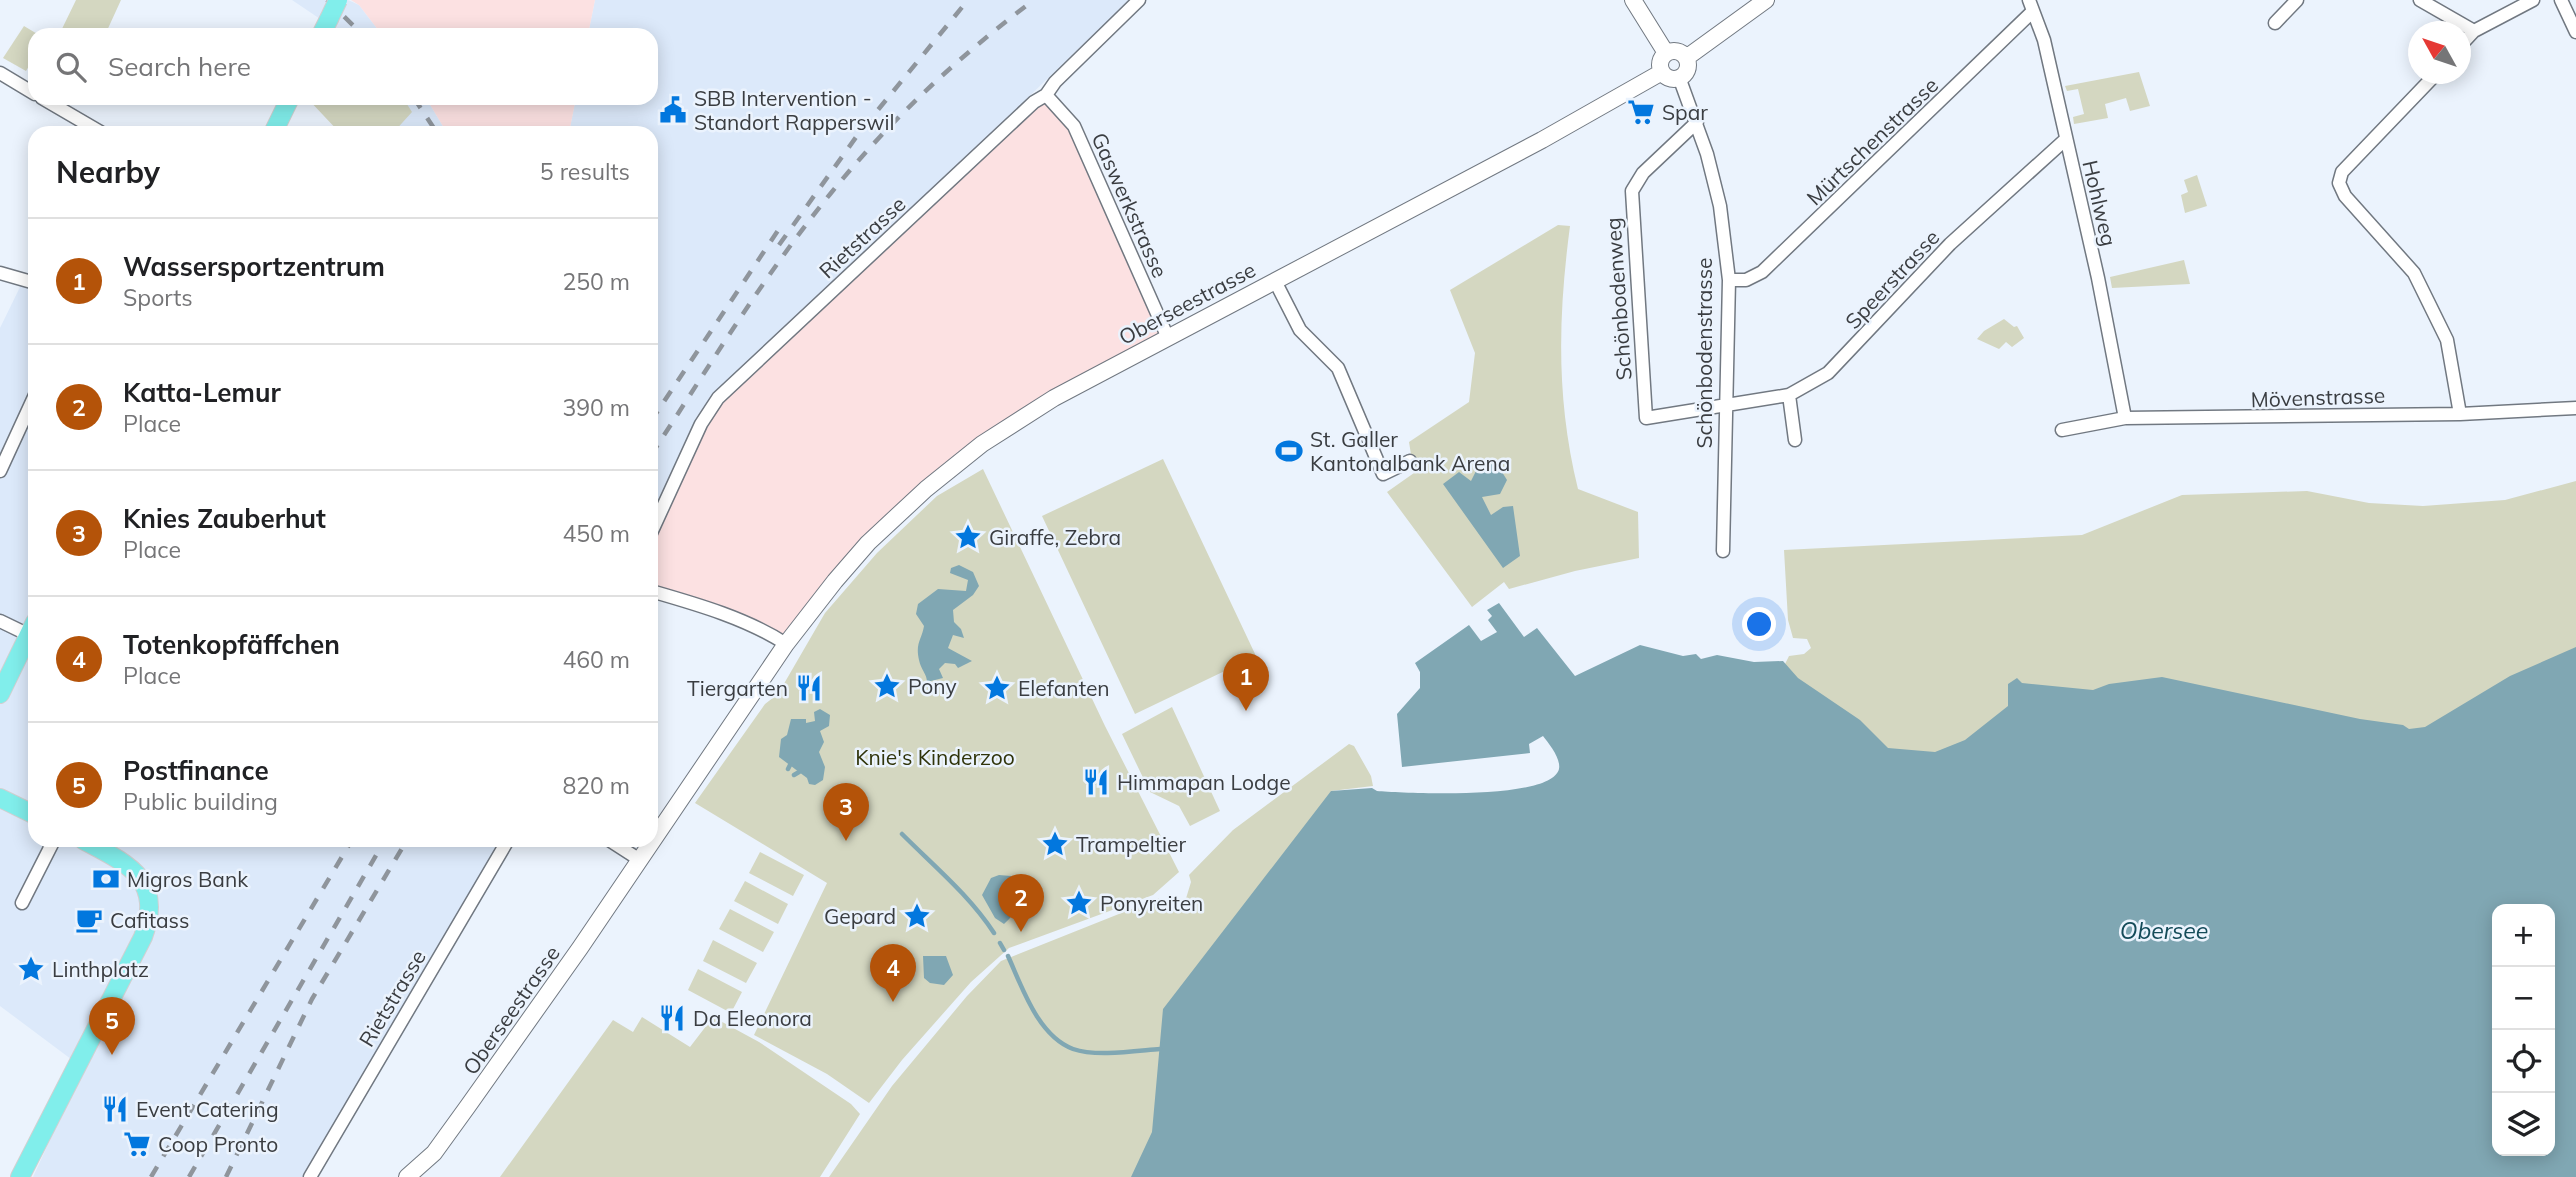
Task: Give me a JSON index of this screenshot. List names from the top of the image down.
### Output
{
  "streets": {
    "street": [
      "Mürtschenstrasse",
      "Hohlweg",
      "Gaswerkstrasse",
      "Rietstrasse",
      "Speerstrasse",
      "Schönbodenweg",
      "Oberseestrasse",
      "Schönbodenstrasse",
      "Mövenstrasse"
    ]
  },
  "crossings": [
    ["Mürtschenstrasse", "Hohlweg"],
    ["Mürtschenstrasse", "Schönbodenstrasse"],
    ["Hohlweg", "Speerstrasse"],
    ["Hohlweg", "Mövenstrasse"],
    ["Gaswerkstrasse", "Rietstrasse"],
    ["Gaswerkstrasse", "Oberseestrasse"],
    ["Speerstrasse", "Schönbodenweg"],
    ["Speerstrasse", "Schönbodenstrasse"],
    ["Schönbodenweg", "Schönbodenstrasse"],
    ["Oberseestrasse", "Schönbodenstrasse"]
  ],
  "water": ["Obersee"],
  "parks": ["Knie's Kinderzoo"],
  "places": {
    "public building": ["SBB Intervention - Standort Rapperswil"],
    "supermarket": ["Spar", "Coop Pronto"],
    "sports": ["St. Galler Kantonalbank Arena"],
    "place": [
      "Giraffe, Zebra",
      "Pony",
      "Elefanten",
      "Trampeltier",
      "Ponyreiten",
      "Gepard",
      "Linthplatz"
    ],
    "restaurant": [
      "Tiergarten",
      "Himmapan Lodge",
      "Da Eleonora",
      "Event Catering"
    ],
    "bank": ["Migros Bank"],
    "cafe": ["Cafitass"]
  },
  "north": "top left",
  "page": {
    "search": "Search here",
    "heading": ["Nearby", "5 results"],
    "list": [
      {
        "mark": "1",
        "name": "Wassersportzentrum",
        "note": "Sports",
        "value": "250 m"
      },
      {
        "mark": "2",
        "name": "Katta-Lemur",
        "note": "Place",
        "value": "390 m"
      },
      {
        "mark": "3",
        "name": "Knies Zauberhut",
        "note": "Place",
        "value": "450 m"
      },
      {
        "mark": "4",
        "name": "Totenkopfäffchen",
        "note": "Place",
        "value": "460 m"
      },
      {
        "mark": "5",
        "name": "Postfinance",
        "note": "Public building",
        "value": "820 m"
      }
    ],
    "pins": [
      "1",
      "3",
      "2",
      "4",
      "5"
    ],
    "map_buttons": ["+", "−"]
  }
}
